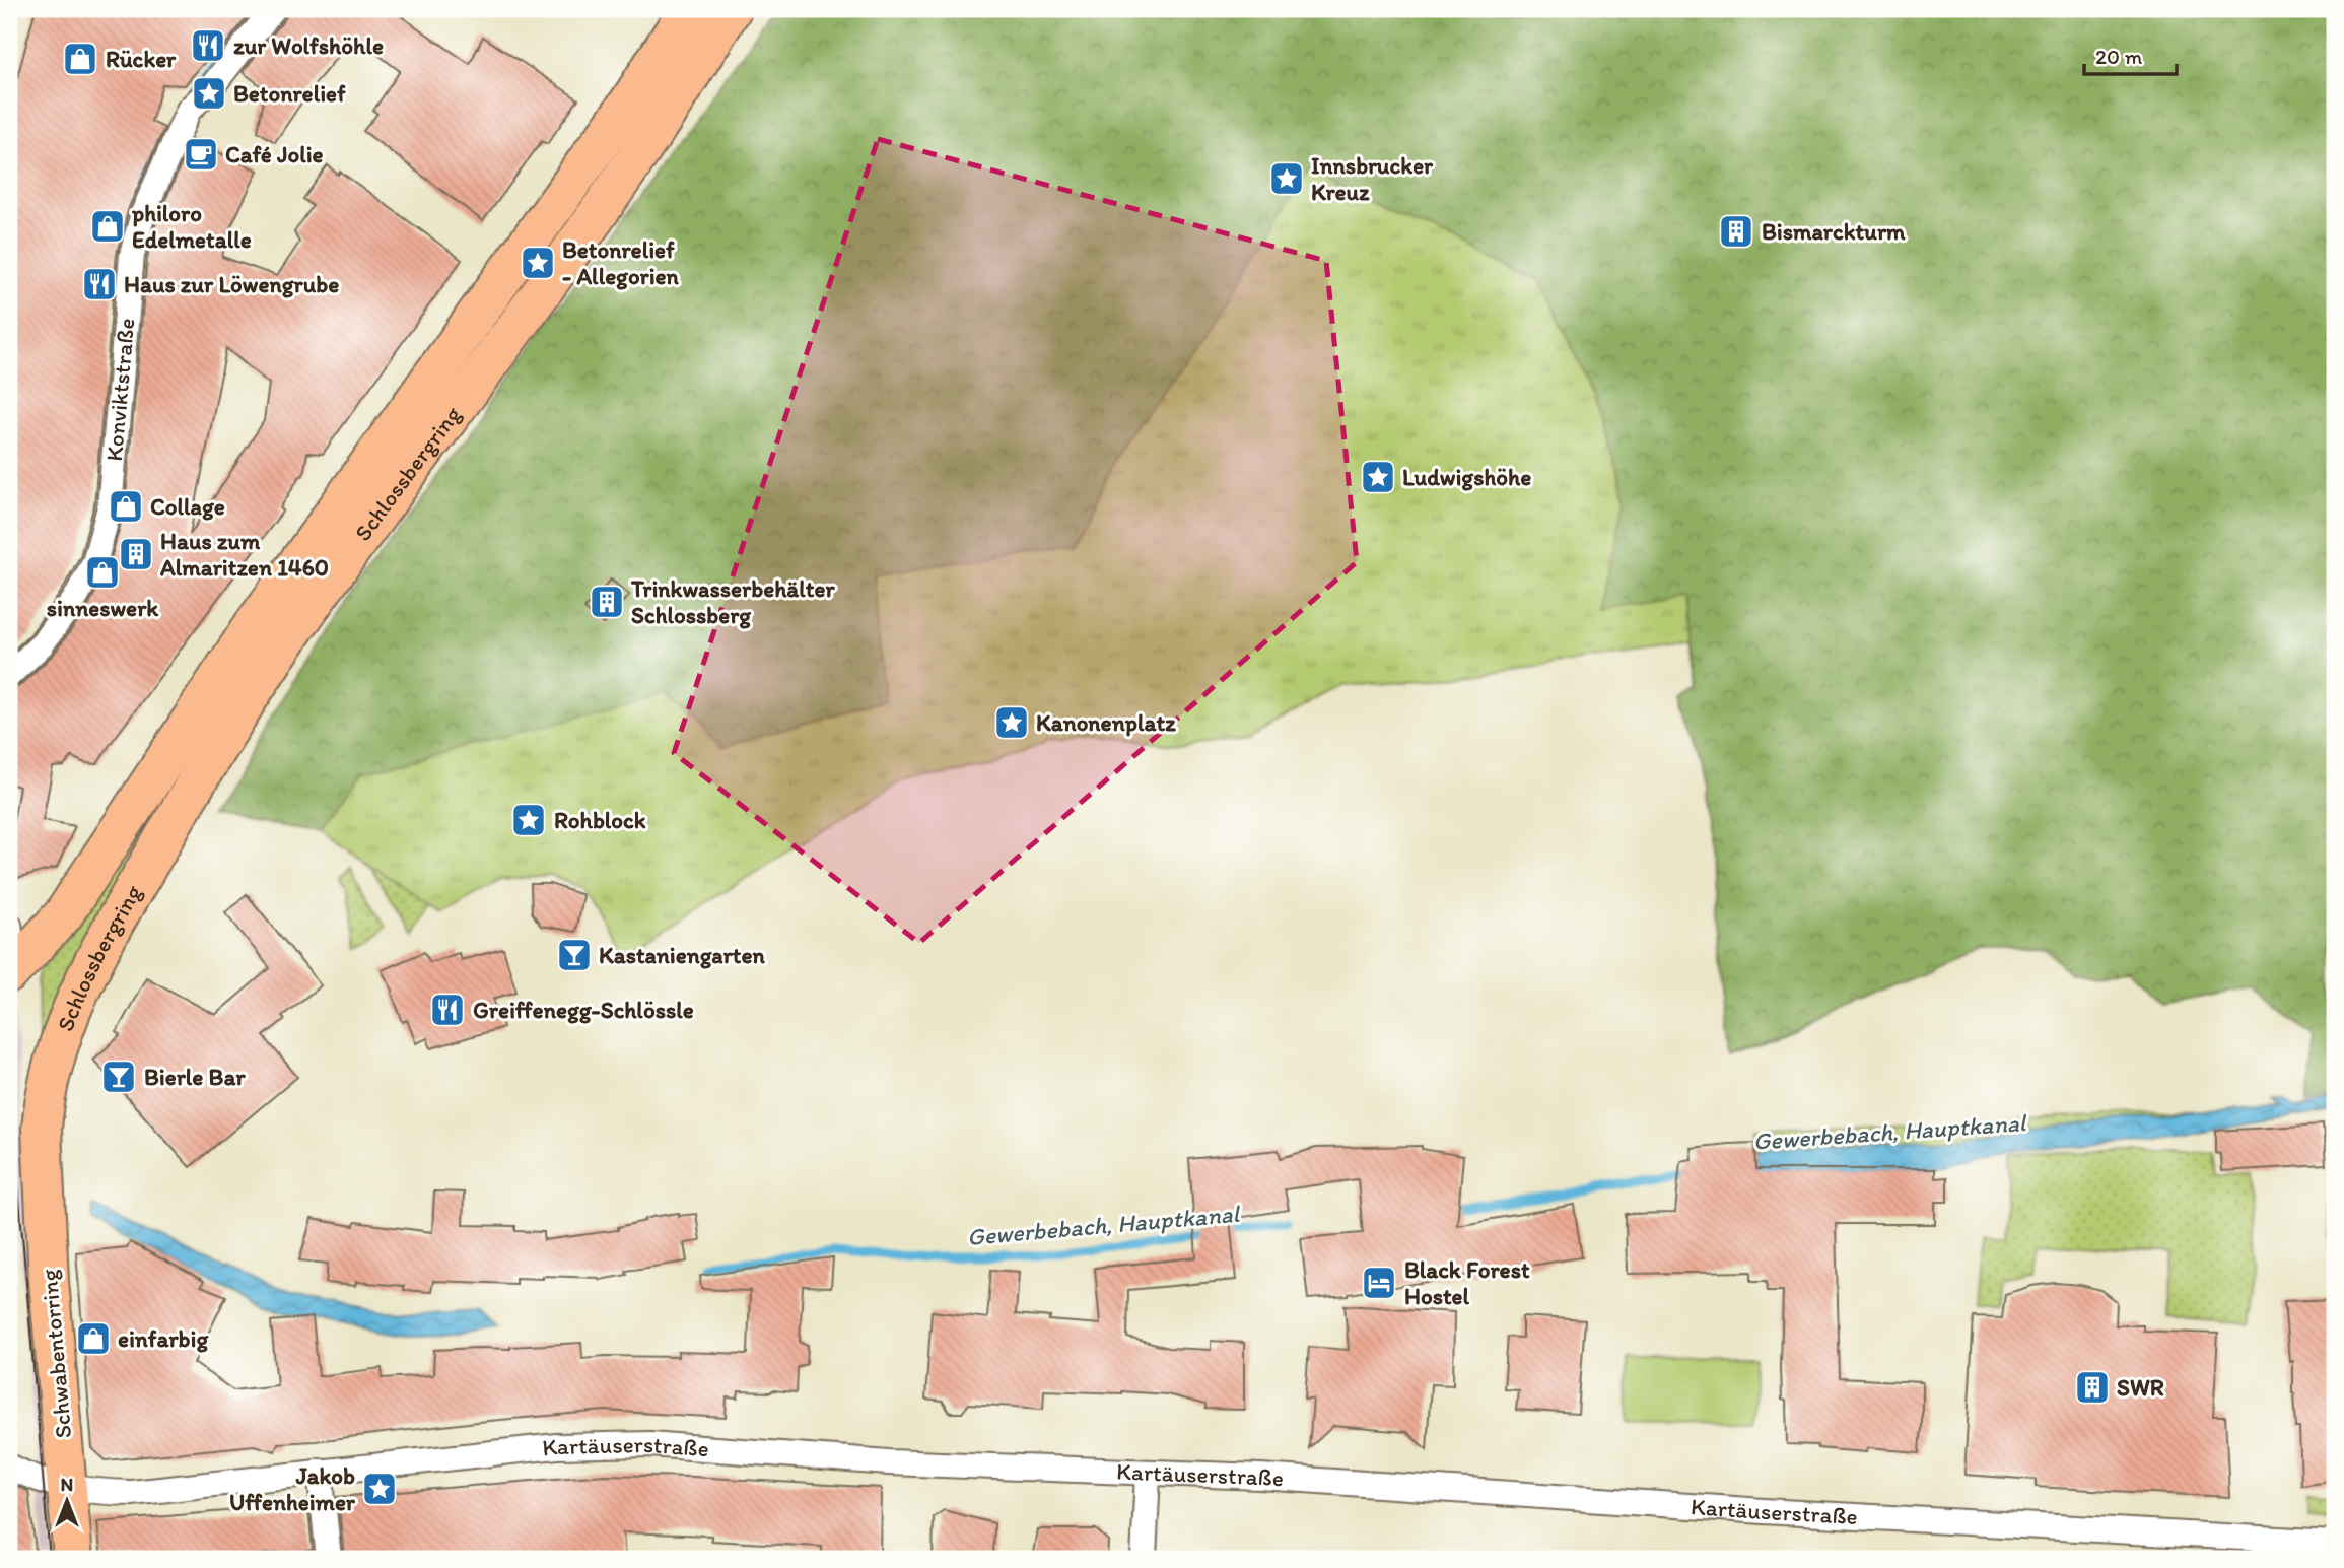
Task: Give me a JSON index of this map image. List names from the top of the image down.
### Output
{
  "streets": {
    "main road": ["Schlossbergring", "Schwabentorring"],
    "street": ["Konviktstraße", "Kartäuserstraße"]
  },
  "crossings": [
    ["Schlossbergring", "Schwabentorring"],
    ["Schwabentorring", "Kartäuserstraße"]
  ],
  "water": ["Gewerbebach, Hauptkanal"],
  "places": {
    "restaurant": ["zur Wolfshöhle", "Haus zur Löwengrube", "Greiffenegg-Schlössle"],
    "shop": [
      "Rücker",
      "philoro Edelmetalle",
      "Collage",
      "sinneswerk",
      "einfarbig"
    ],
    "place": [
      "Betonrelief",
      "Innsbrucker Kreuz",
      "Betonrelief - Allegorien",
      "Ludwigshöhe",
      "Kanonenplatz",
      "Rohblock",
      "Jakob Uffenheimer"
    ],
    "cafe": ["Café Jolie"],
    "building": [
      "Bismarckturm",
      "Haus zum Almaritzen 1460",
      "Trinkwasserbehälter Schlossberg",
      "SWR"
    ],
    "bar": ["Kastaniengarten", "Bierle Bar"],
    "hotel": ["Black Forest Hostel"]
  },
  "scale_bar": "20 m",
  "north": "top"
}
